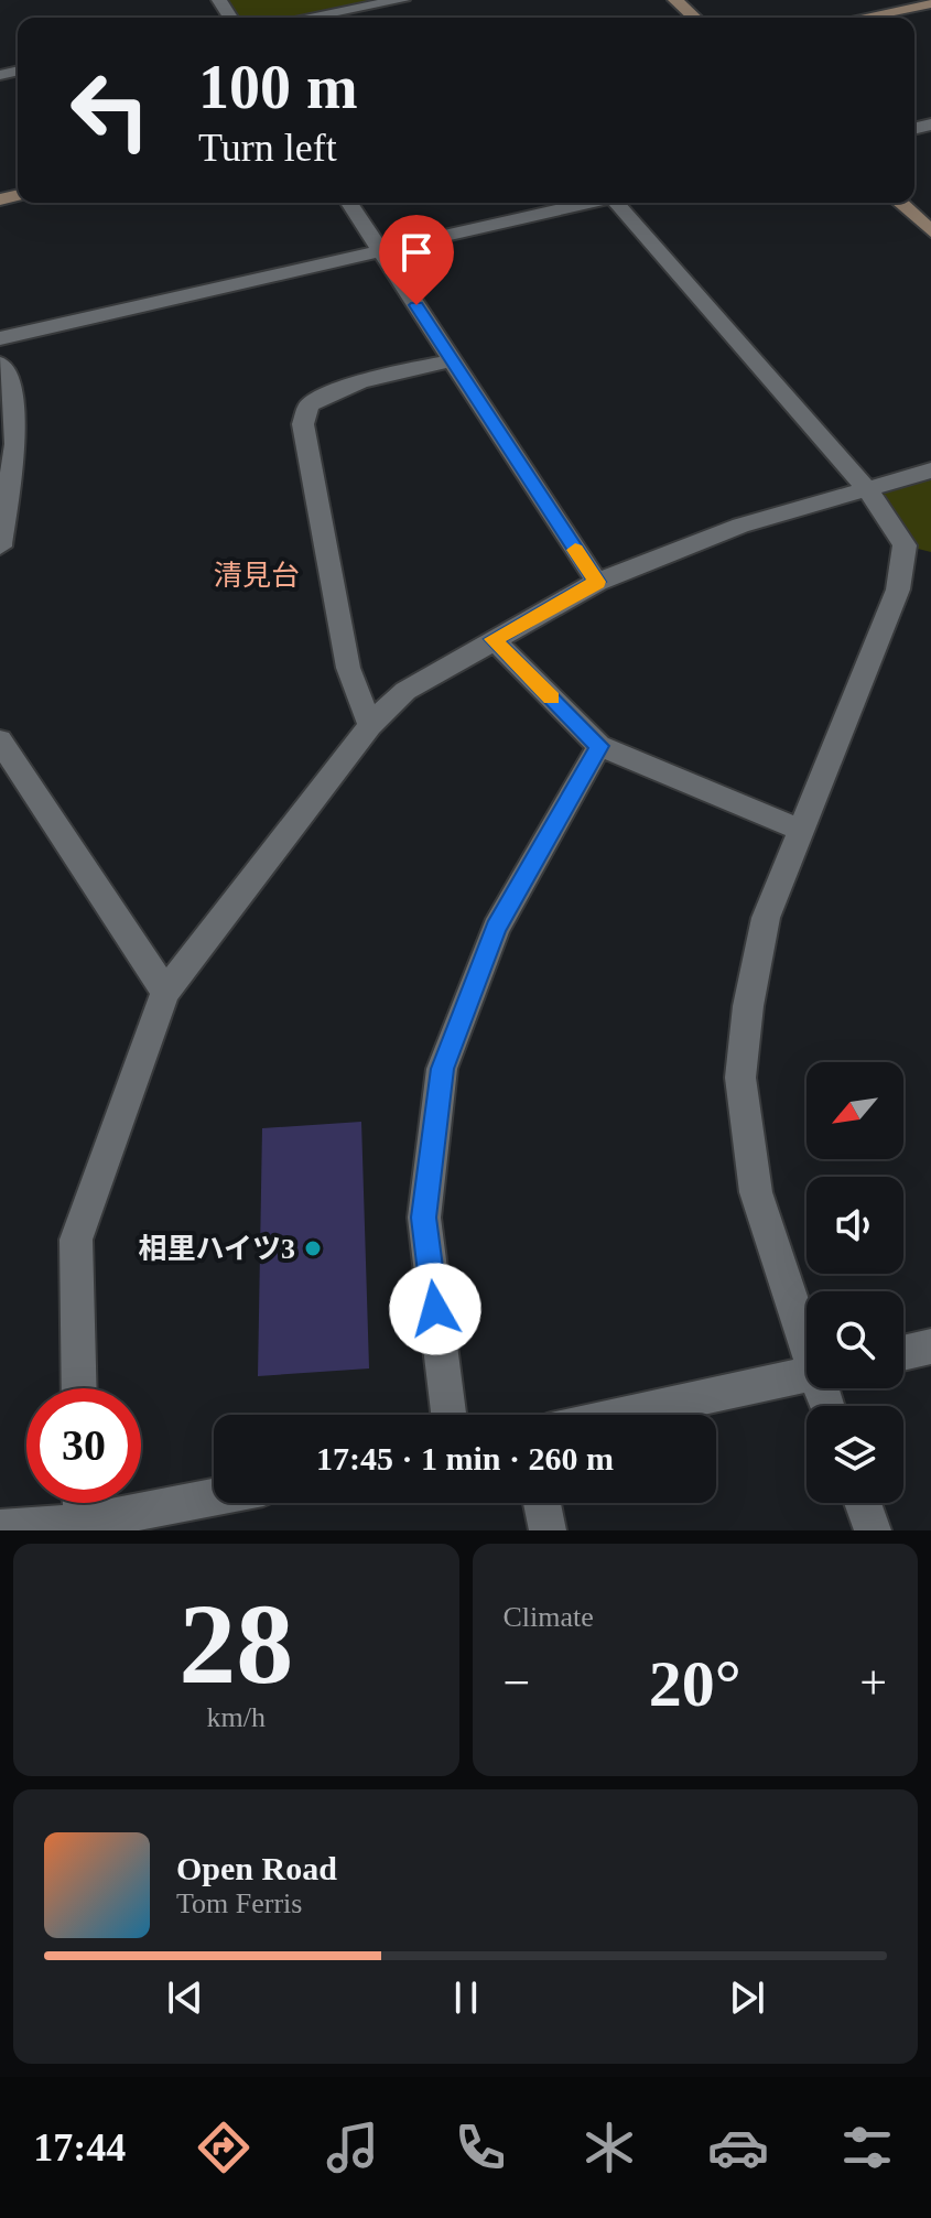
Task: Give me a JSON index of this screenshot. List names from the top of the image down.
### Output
{
  "districts": ["清見台"],
  "places": ["相里ハイツ3"],
  "north": "bottom left",
  "page": {
    "turn": ["100 m", "Turn left"],
    "limit": "30",
    "trip": "17:45 · 1 min · 260 m",
    "tile": [
      ["28", "km/h"],
      "Climate"
    ],
    "heat": ["−", "20°", "+"],
    "song": ["Open Road", "Tom Ferris"],
    "tabs": "17:44"
  }
}
